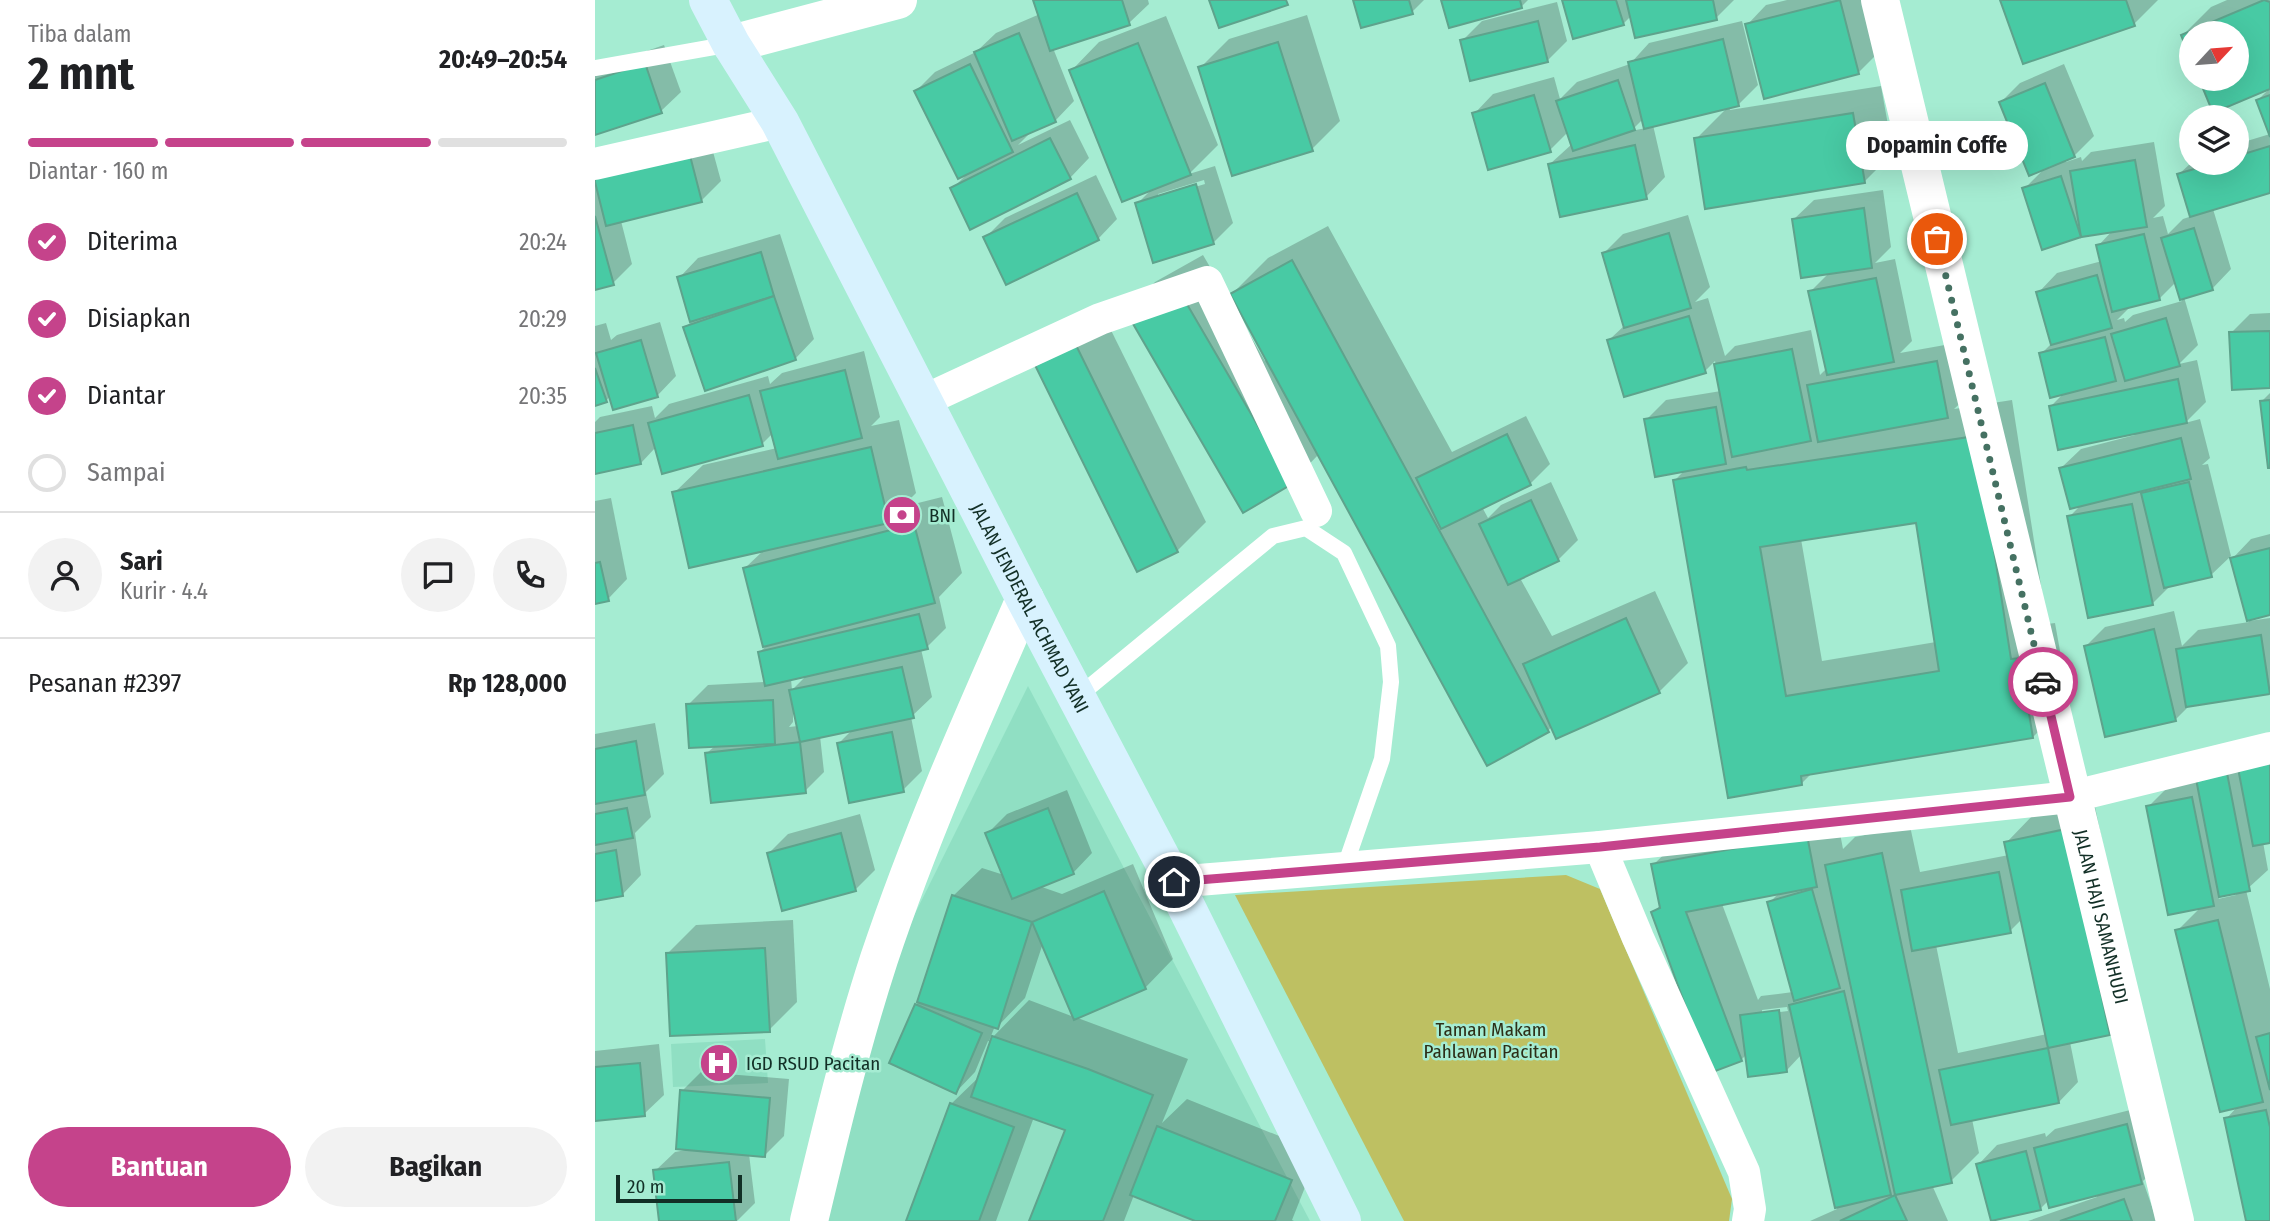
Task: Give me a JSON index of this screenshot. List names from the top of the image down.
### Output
{
  "streets": {
    "main road": ["JALAN JENDERAL ACHMAD YANI"],
    "street": ["JALAN HAJI SAMANHUDI"]
  },
  "parks": ["Taman Makam Pahlawan Pacitan"],
  "places": {
    "other": ["Dopamin Coffe"],
    "bank": ["BNI"],
    "hospital": ["IGD RSUD Pacitan"]
  },
  "scale_bar": "20 m",
  "north": "top right",
  "page": {
    "heading": ["2 mnt", "Tiba dalam", "20:49–20:54"],
    "panel": [
      "Sari",
      "Kurir · 4.4",
      "Pesanan #2397",
      "Rp 128,000"
    ],
    "bar": "Diantar · 160 m",
    "bubble": "Dopamin Coffe",
    "list": [
      ["Diterima", "20:24"],
      ["Disiapkan", "20:29"],
      ["Diantar", "20:35"],
      "Sampai"
    ],
    "buttons": ["Bantuan", "Bagikan"],
    "scale": "20 m"
  }
}
